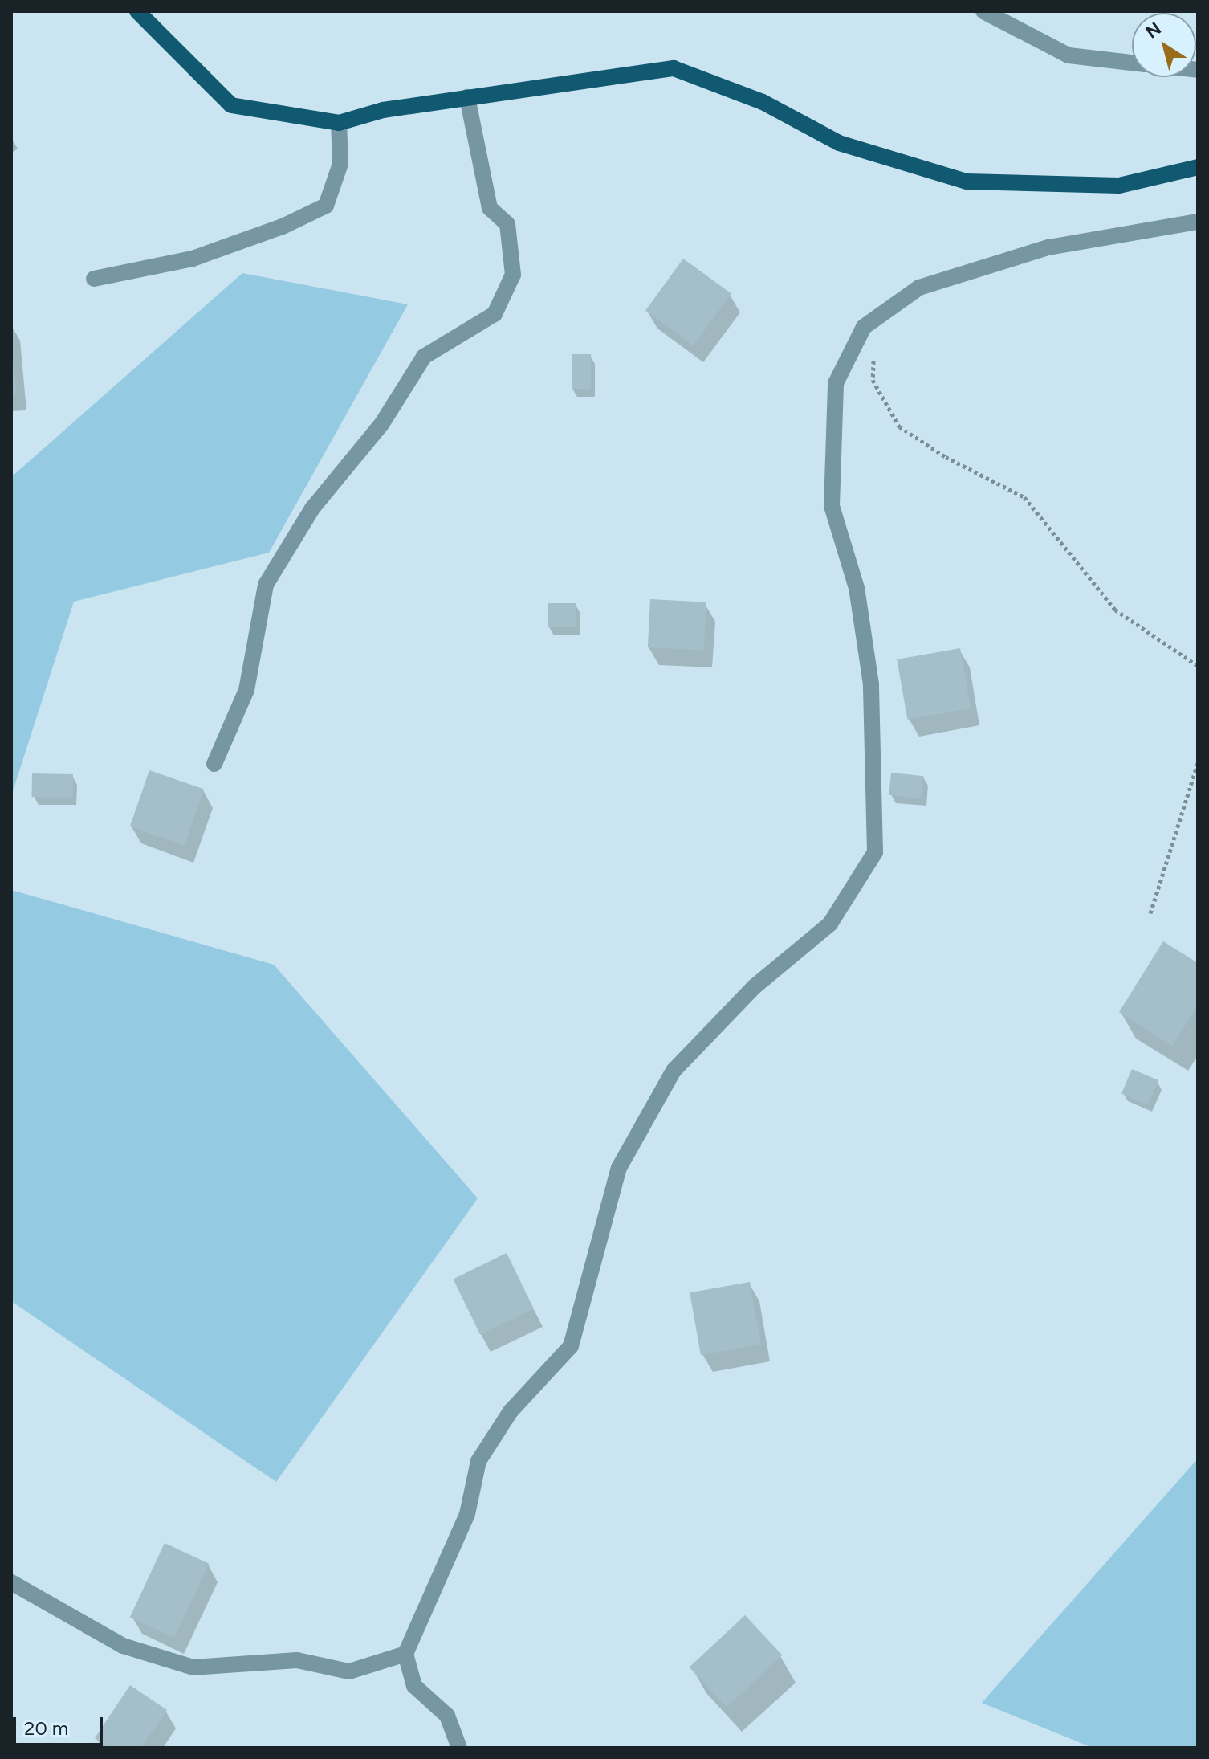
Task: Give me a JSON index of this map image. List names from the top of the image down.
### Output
{
  "scale_bar": "20 m",
  "north": "top left"
}
